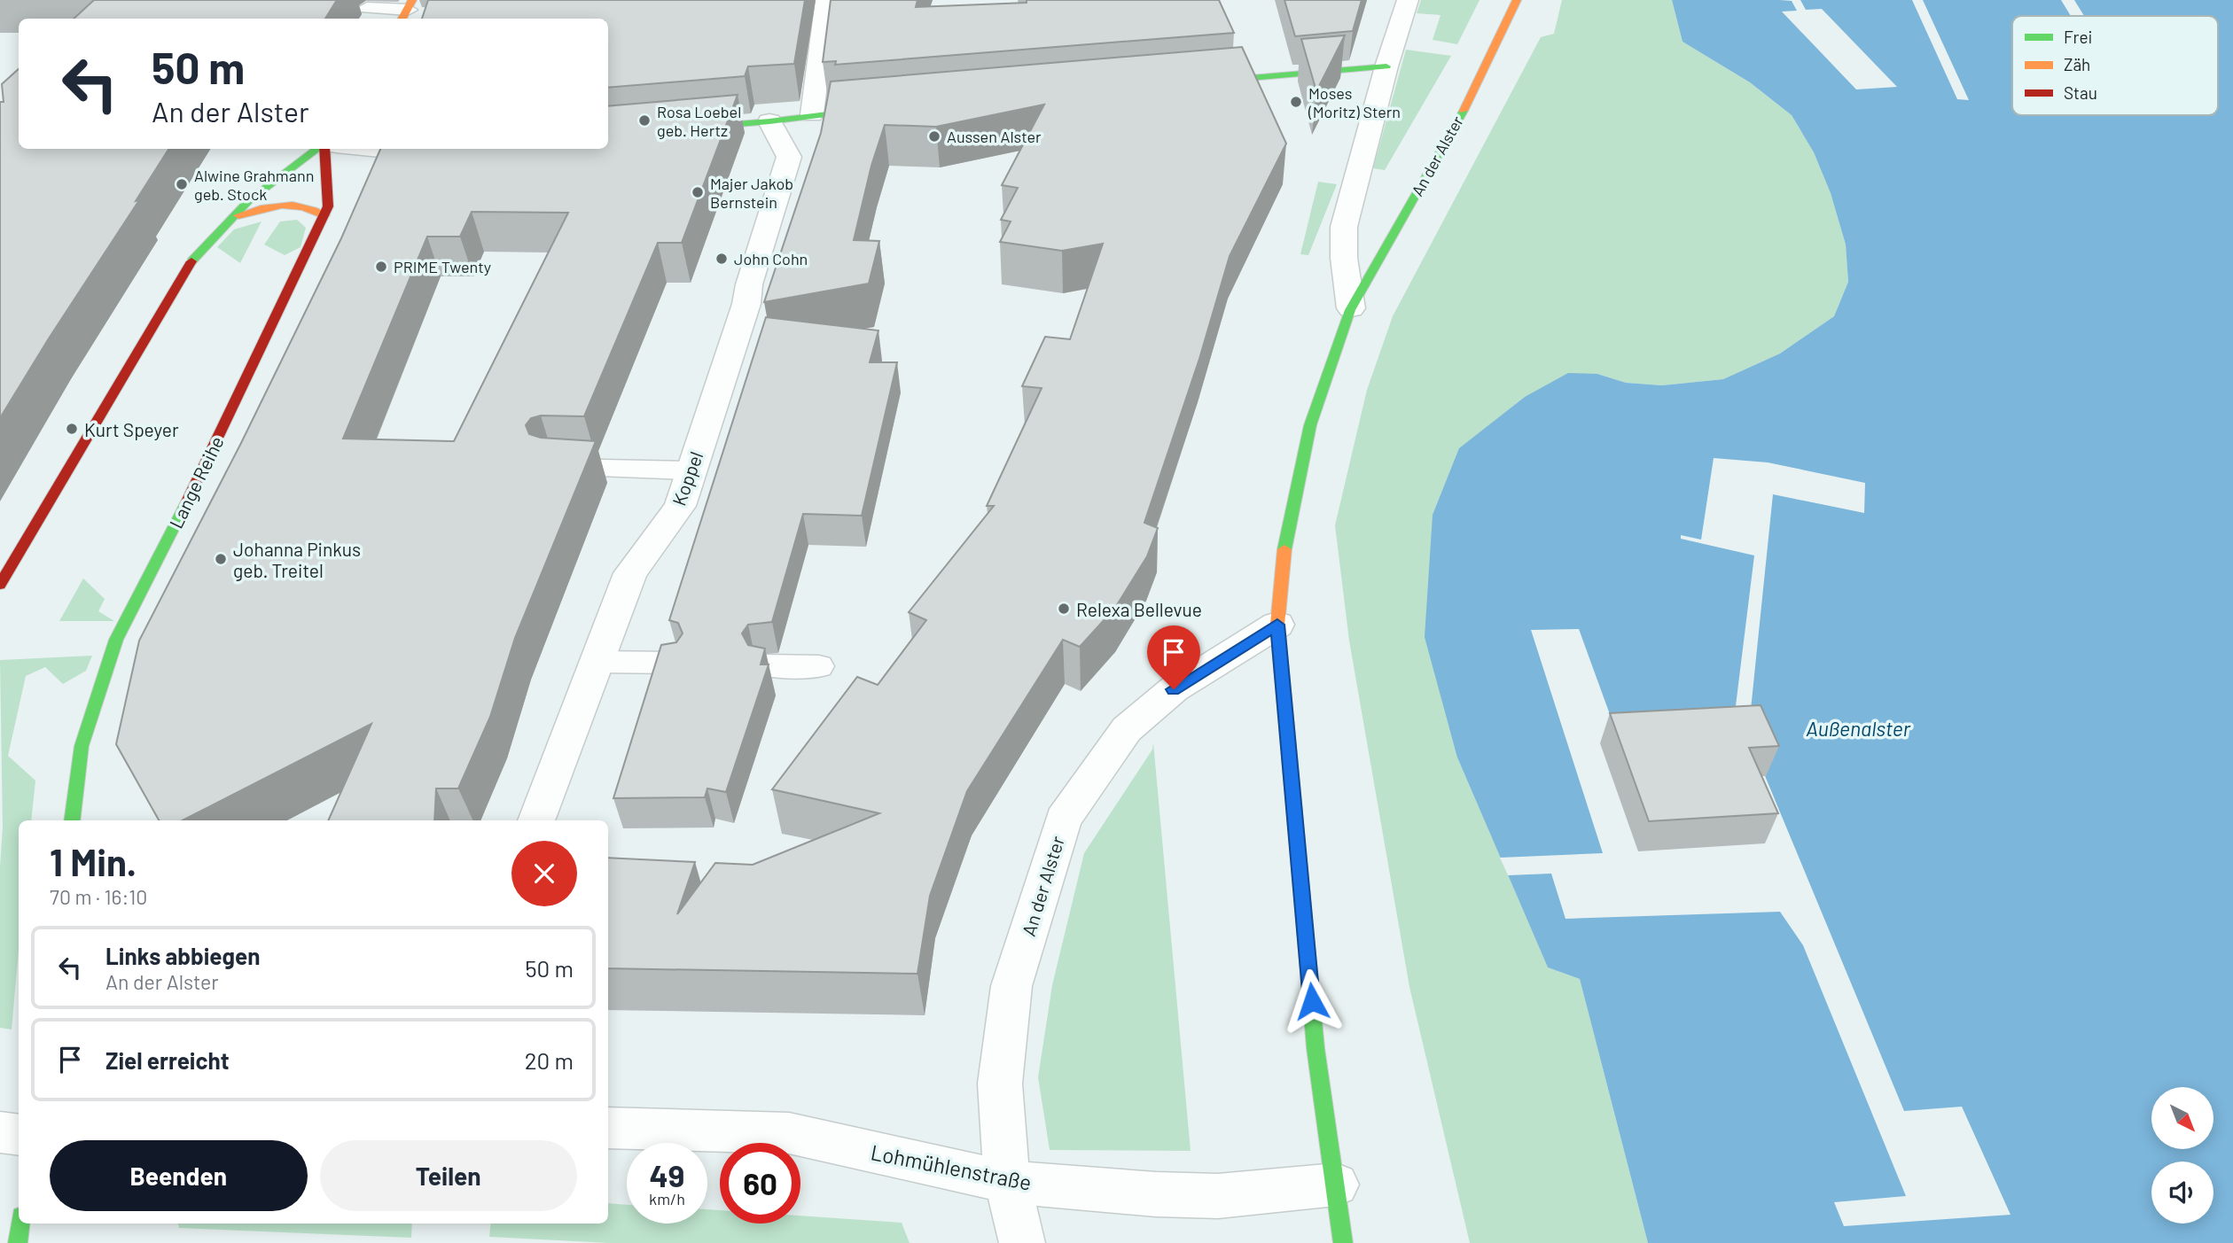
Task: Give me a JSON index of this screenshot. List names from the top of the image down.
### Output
{
  "streets": {
    "street": [
      "An der Alster",
      "Koppel",
      "Lange Reihe",
      "Lohmühlenstraße"
    ]
  },
  "crossings": [
    ["An der Alster", "Lohmühlenstraße"]
  ],
  "water": ["Außenalster"],
  "places": [
    "Moses (Moritz) Stern",
    "Rosa Loebel geb. Hertz",
    "Aussen Alster",
    "Alwine Grahmann geb. Stock",
    "Majer Jakob Bernstein",
    "John Cohn",
    "PRIME Twenty",
    "Kurt Speyer",
    "Johanna Pinkus geb. Treitel",
    "Relexa Bellevue"
  ],
  "legend": ["Frei", "Zäh", "Stau"],
  "north": "bottom right",
  "page": {
    "turn": ["50 m", "An der Alster"],
    "heading": ["1 Min.", "70 m · 16:10"],
    "list": [
      {
        "name": "Links abbiegen",
        "note": "An der Alster",
        "value": "50 m"
      },
      {
        "name": "Ziel erreicht",
        "value": "20 m"
      }
    ],
    "buttons": ["Beenden", "Teilen"],
    "speed": "49 km/h",
    "limit": "60"
  }
}
